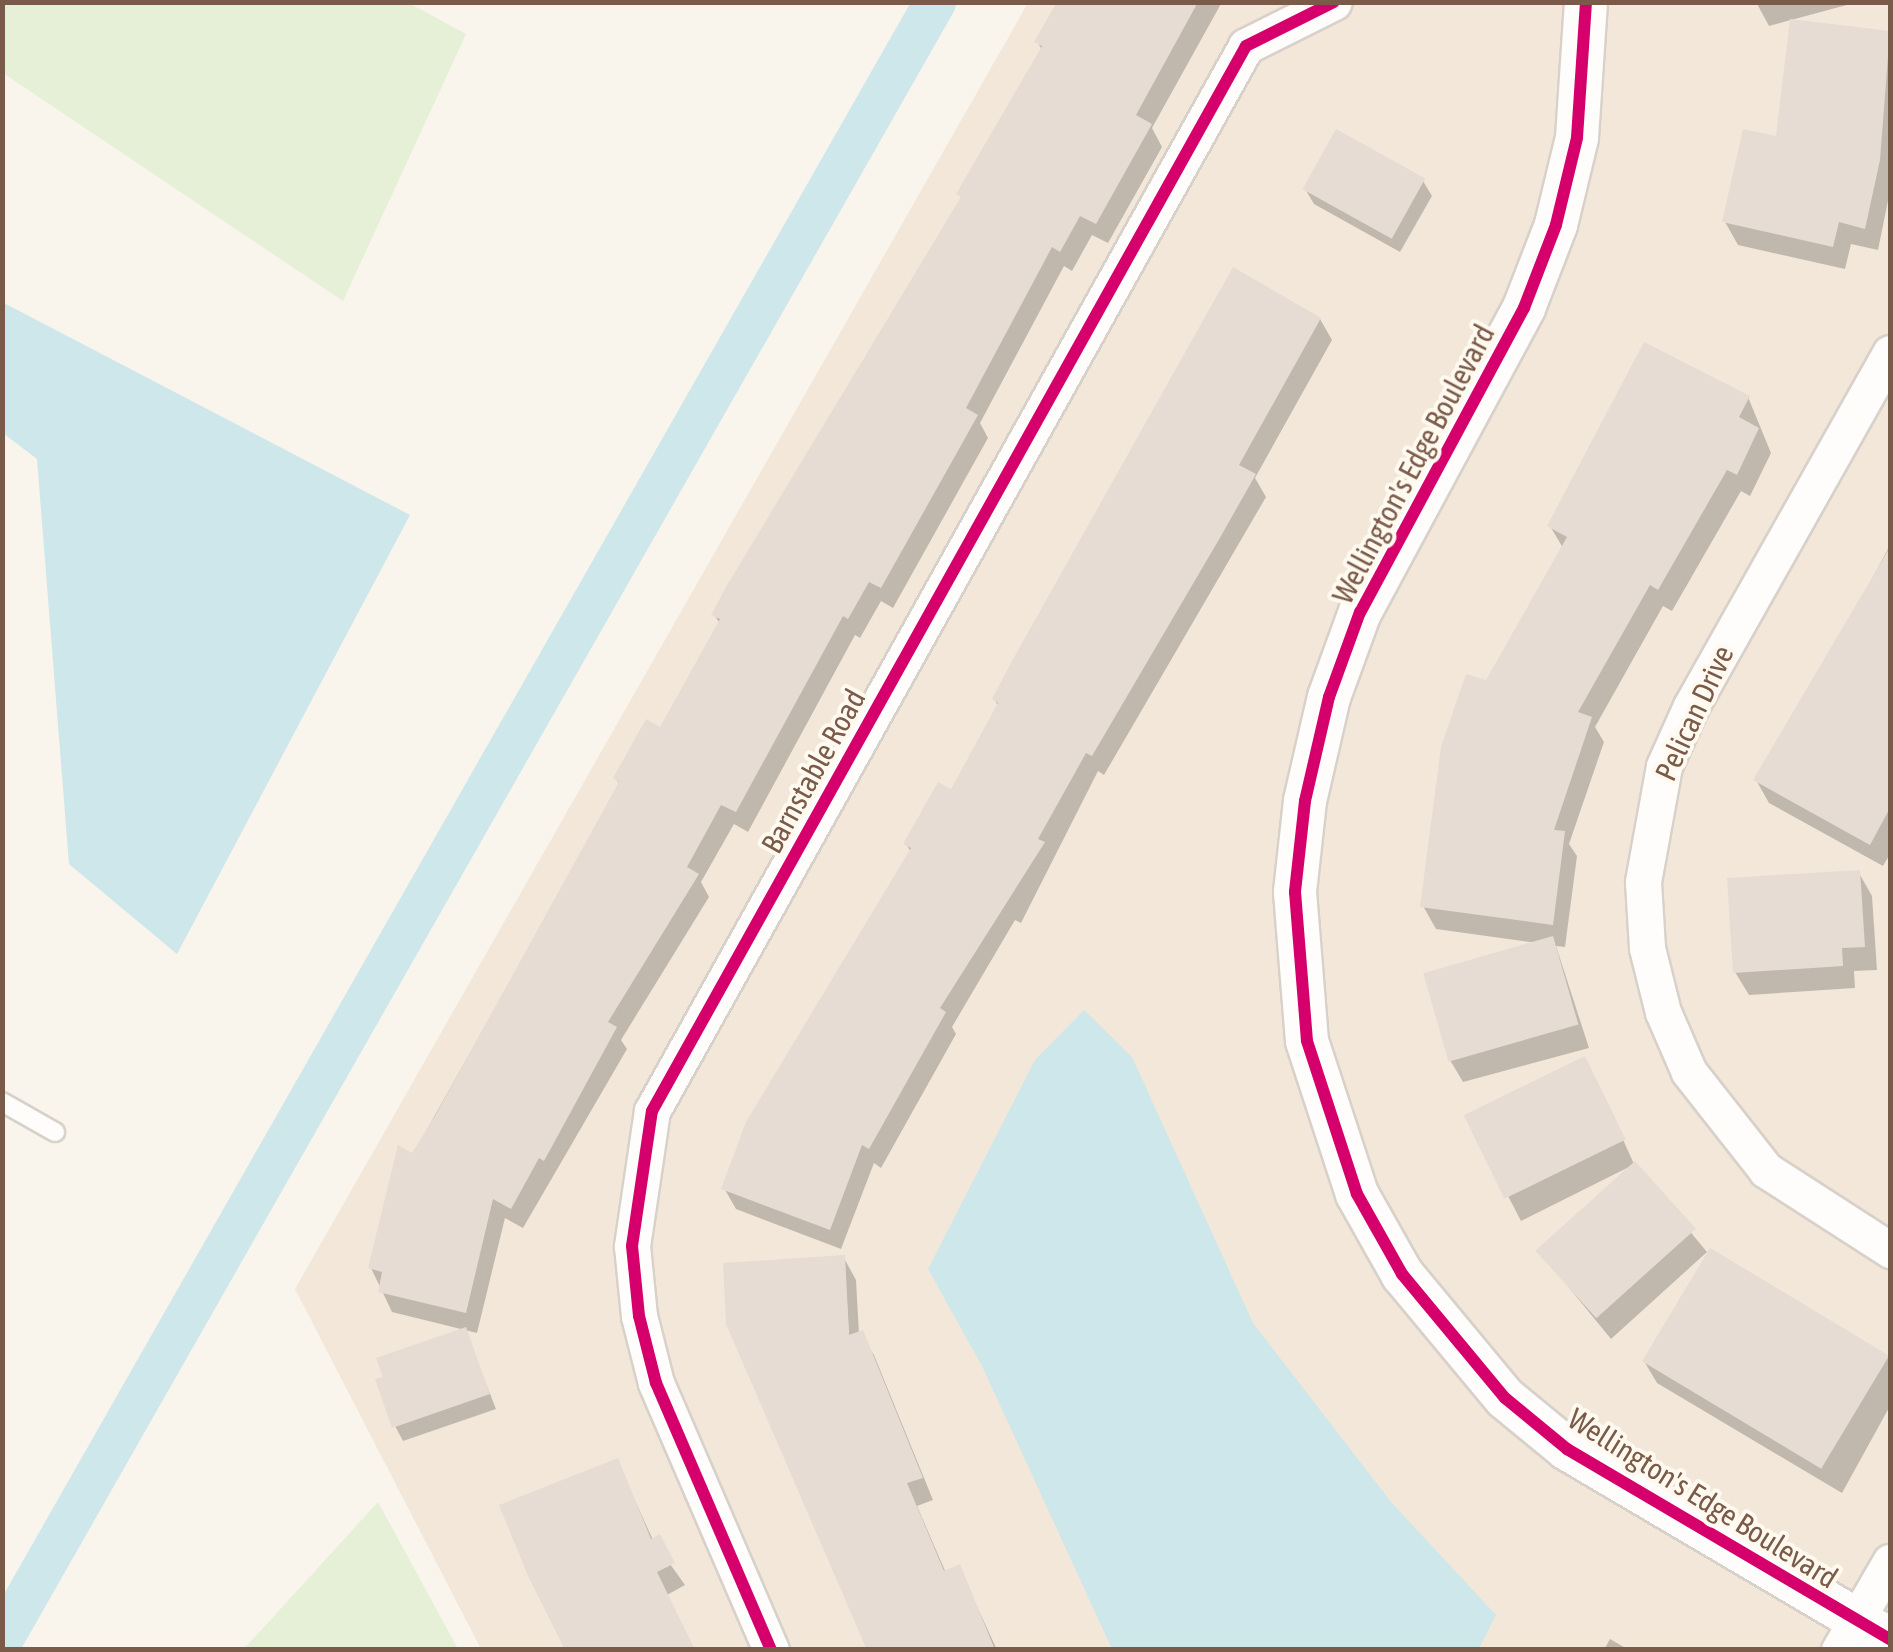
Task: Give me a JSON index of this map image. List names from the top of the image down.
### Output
{
  "streets": {
    "street": ["Wellington's Edge Boulevard", "Pelican Drive", "Barnstable Road"]
  }
}
